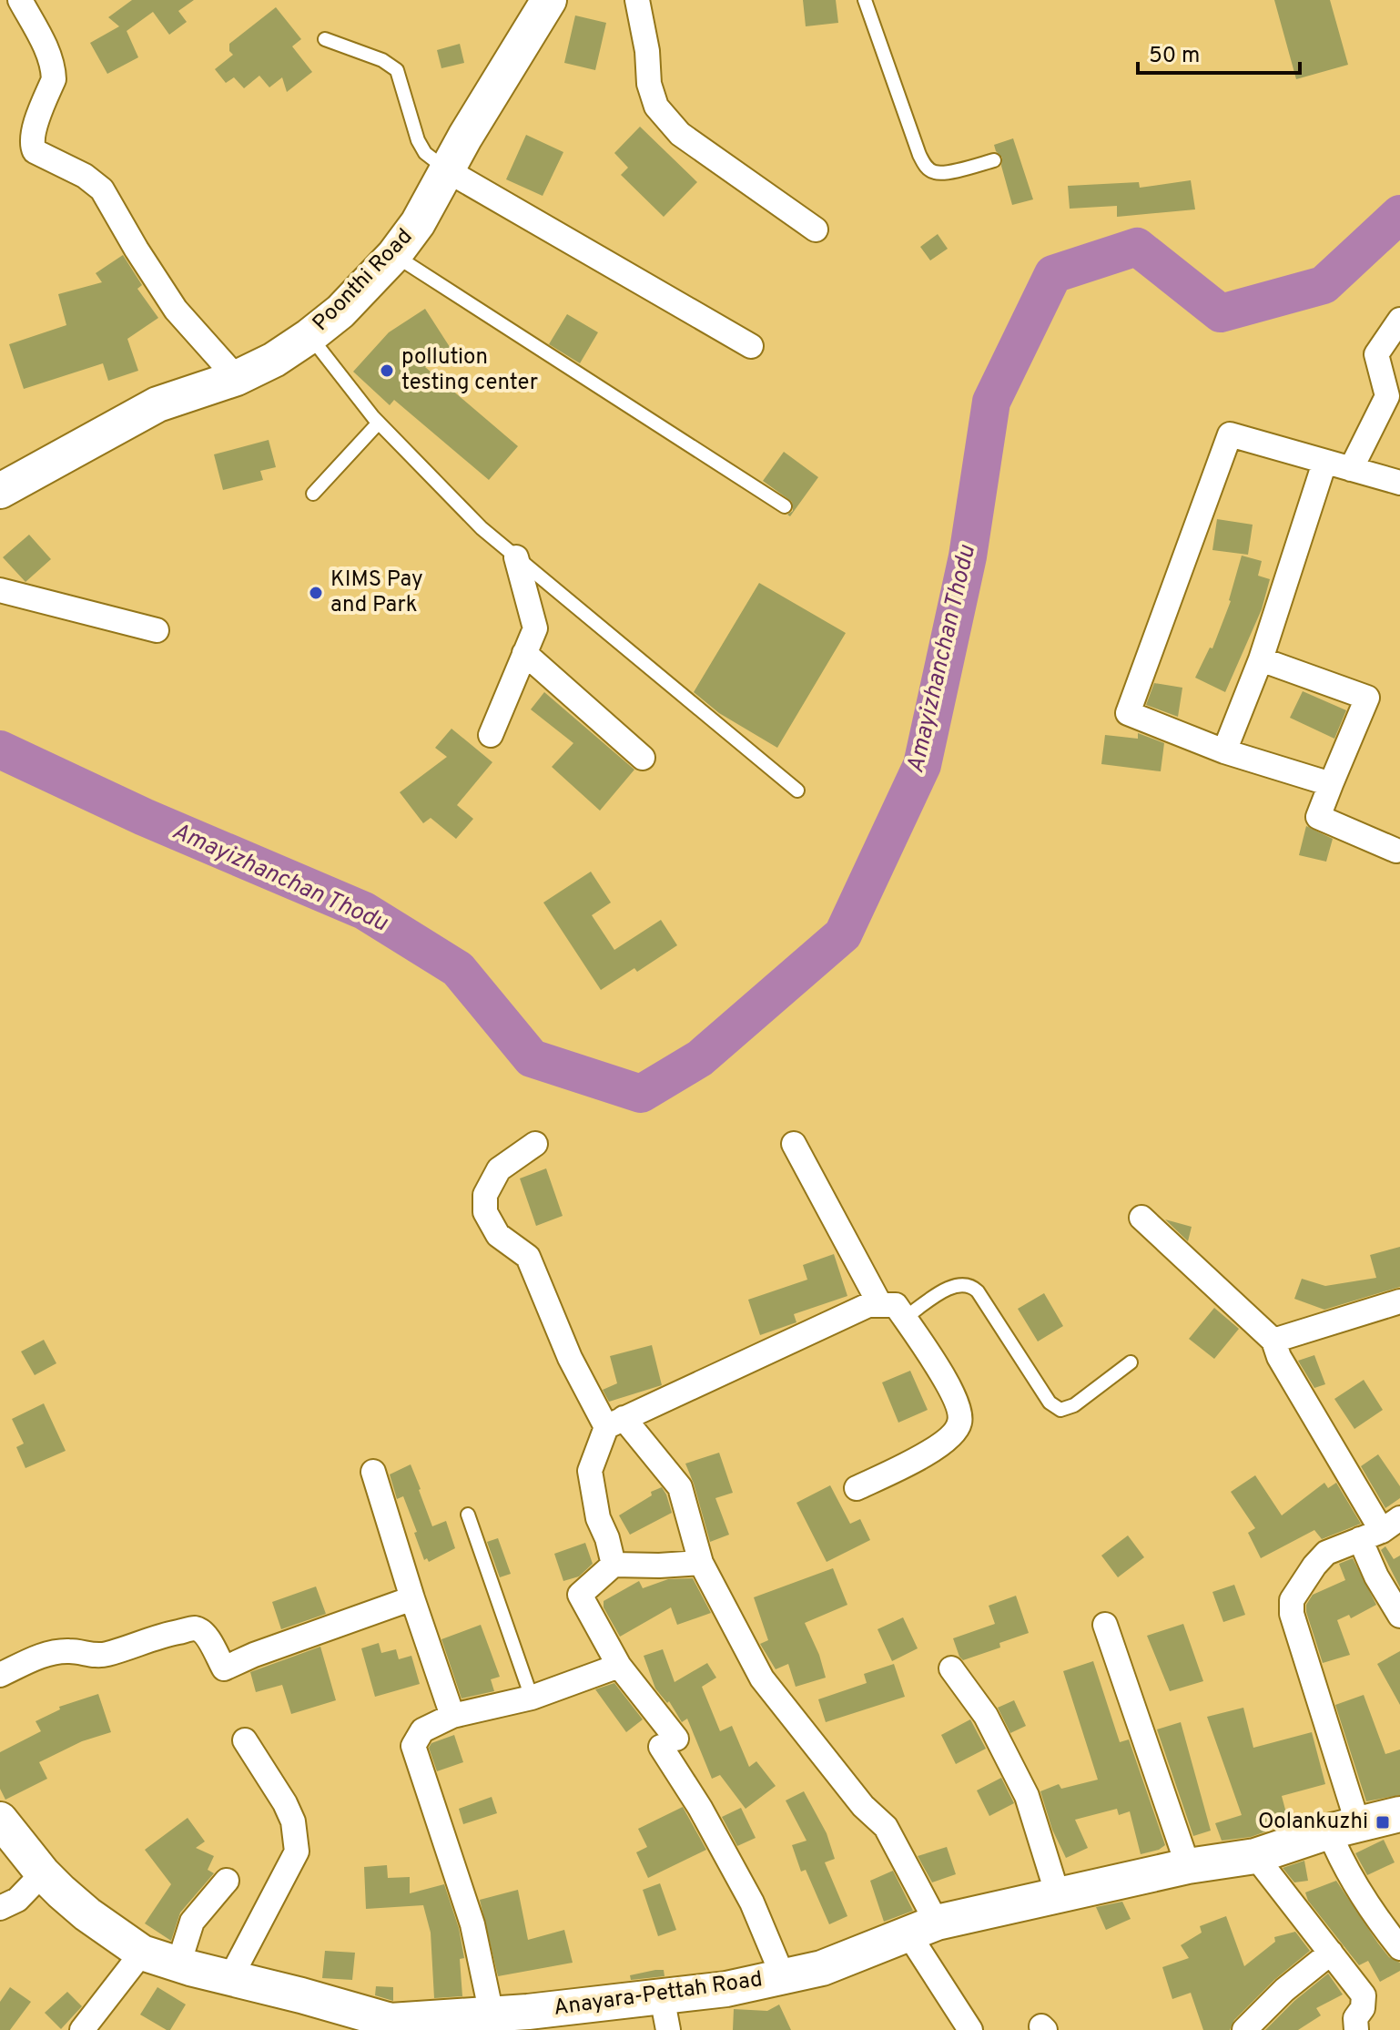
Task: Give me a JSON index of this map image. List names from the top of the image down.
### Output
{
  "streets": {
    "main road": ["Poonthi Road", "Anayara-Pettah Road"]
  },
  "water": ["Amayizhanchan Thodu"],
  "places": {
    "other": ["pollution testing center", "KIMS Pay and Park"],
    "transit": ["Oolankuzhi"]
  },
  "scale_bar": "50 m"
}
